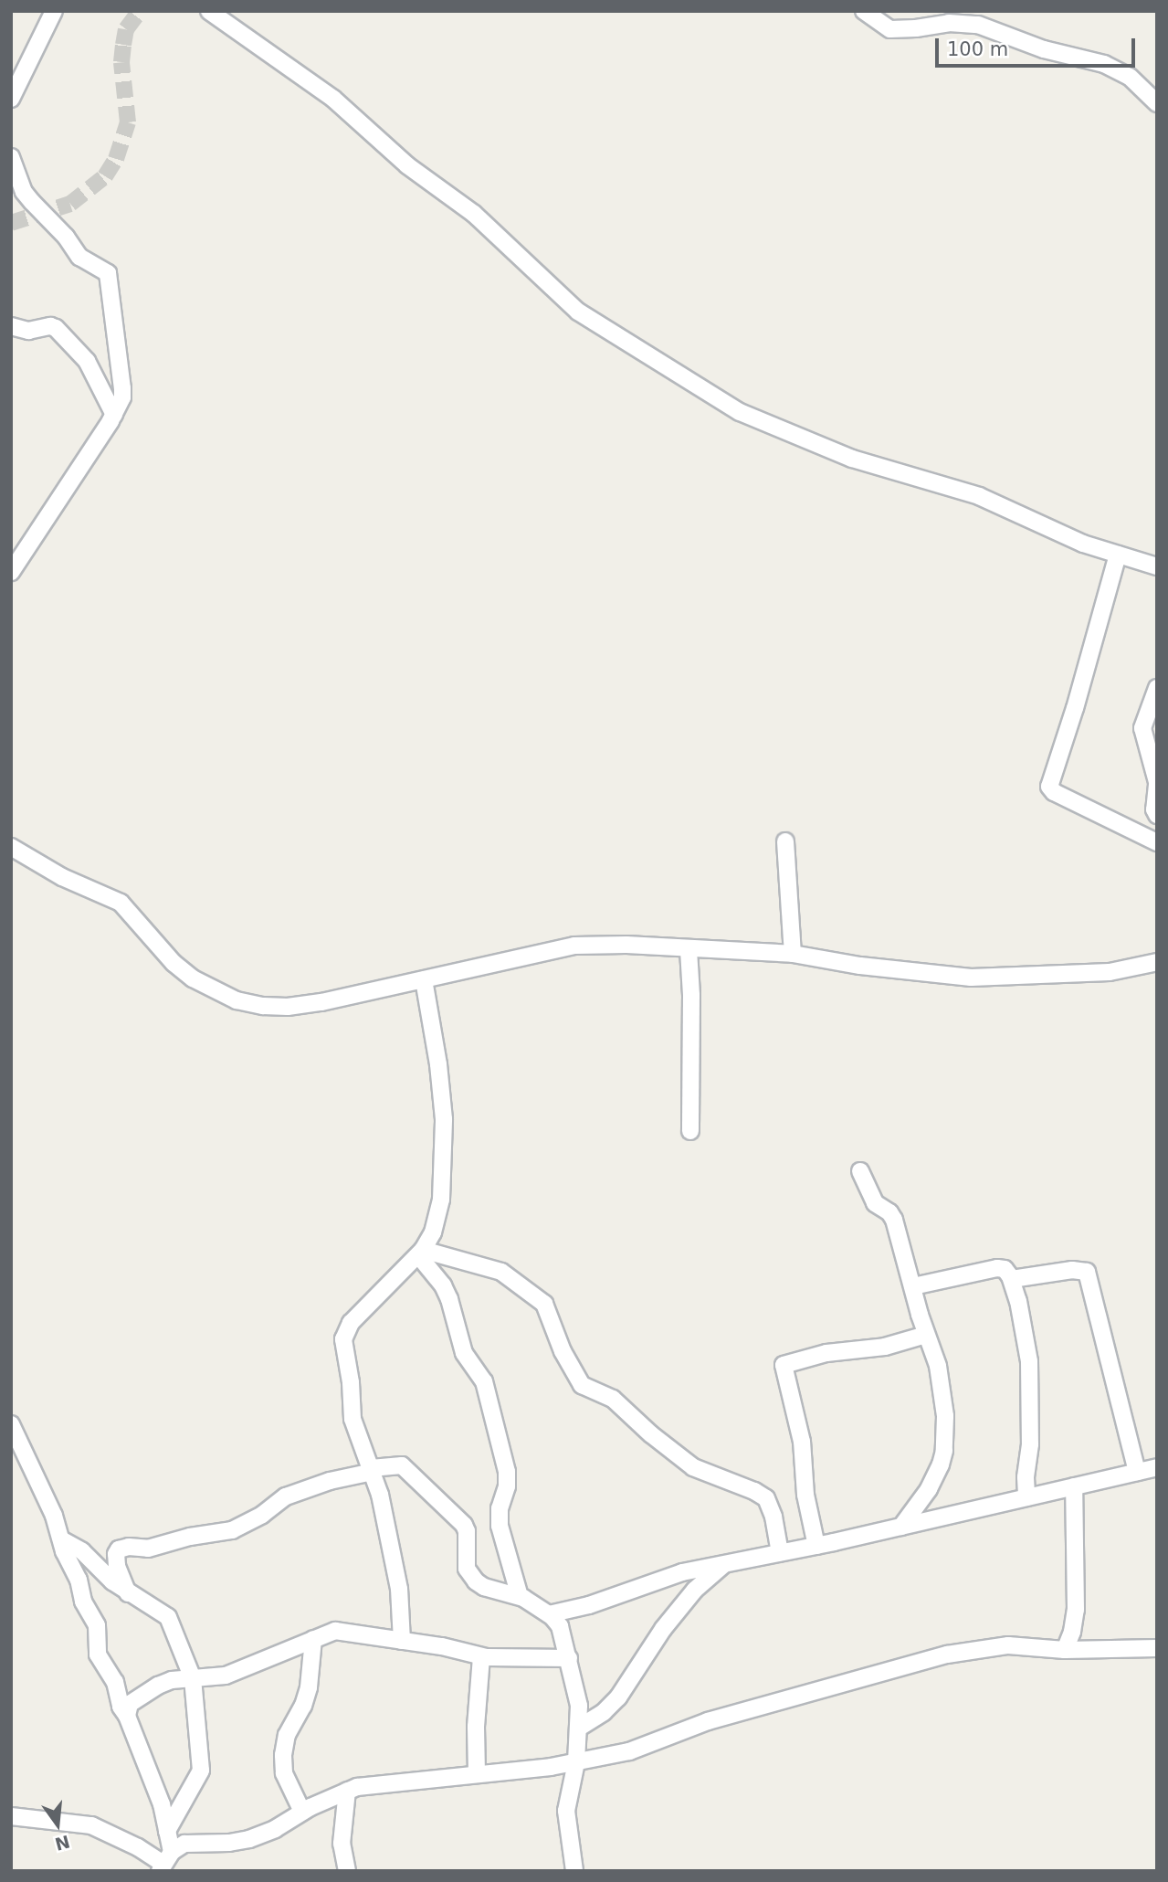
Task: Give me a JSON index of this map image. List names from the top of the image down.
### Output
{
  "scale_bar": "100 m",
  "north": "bottom"
}
